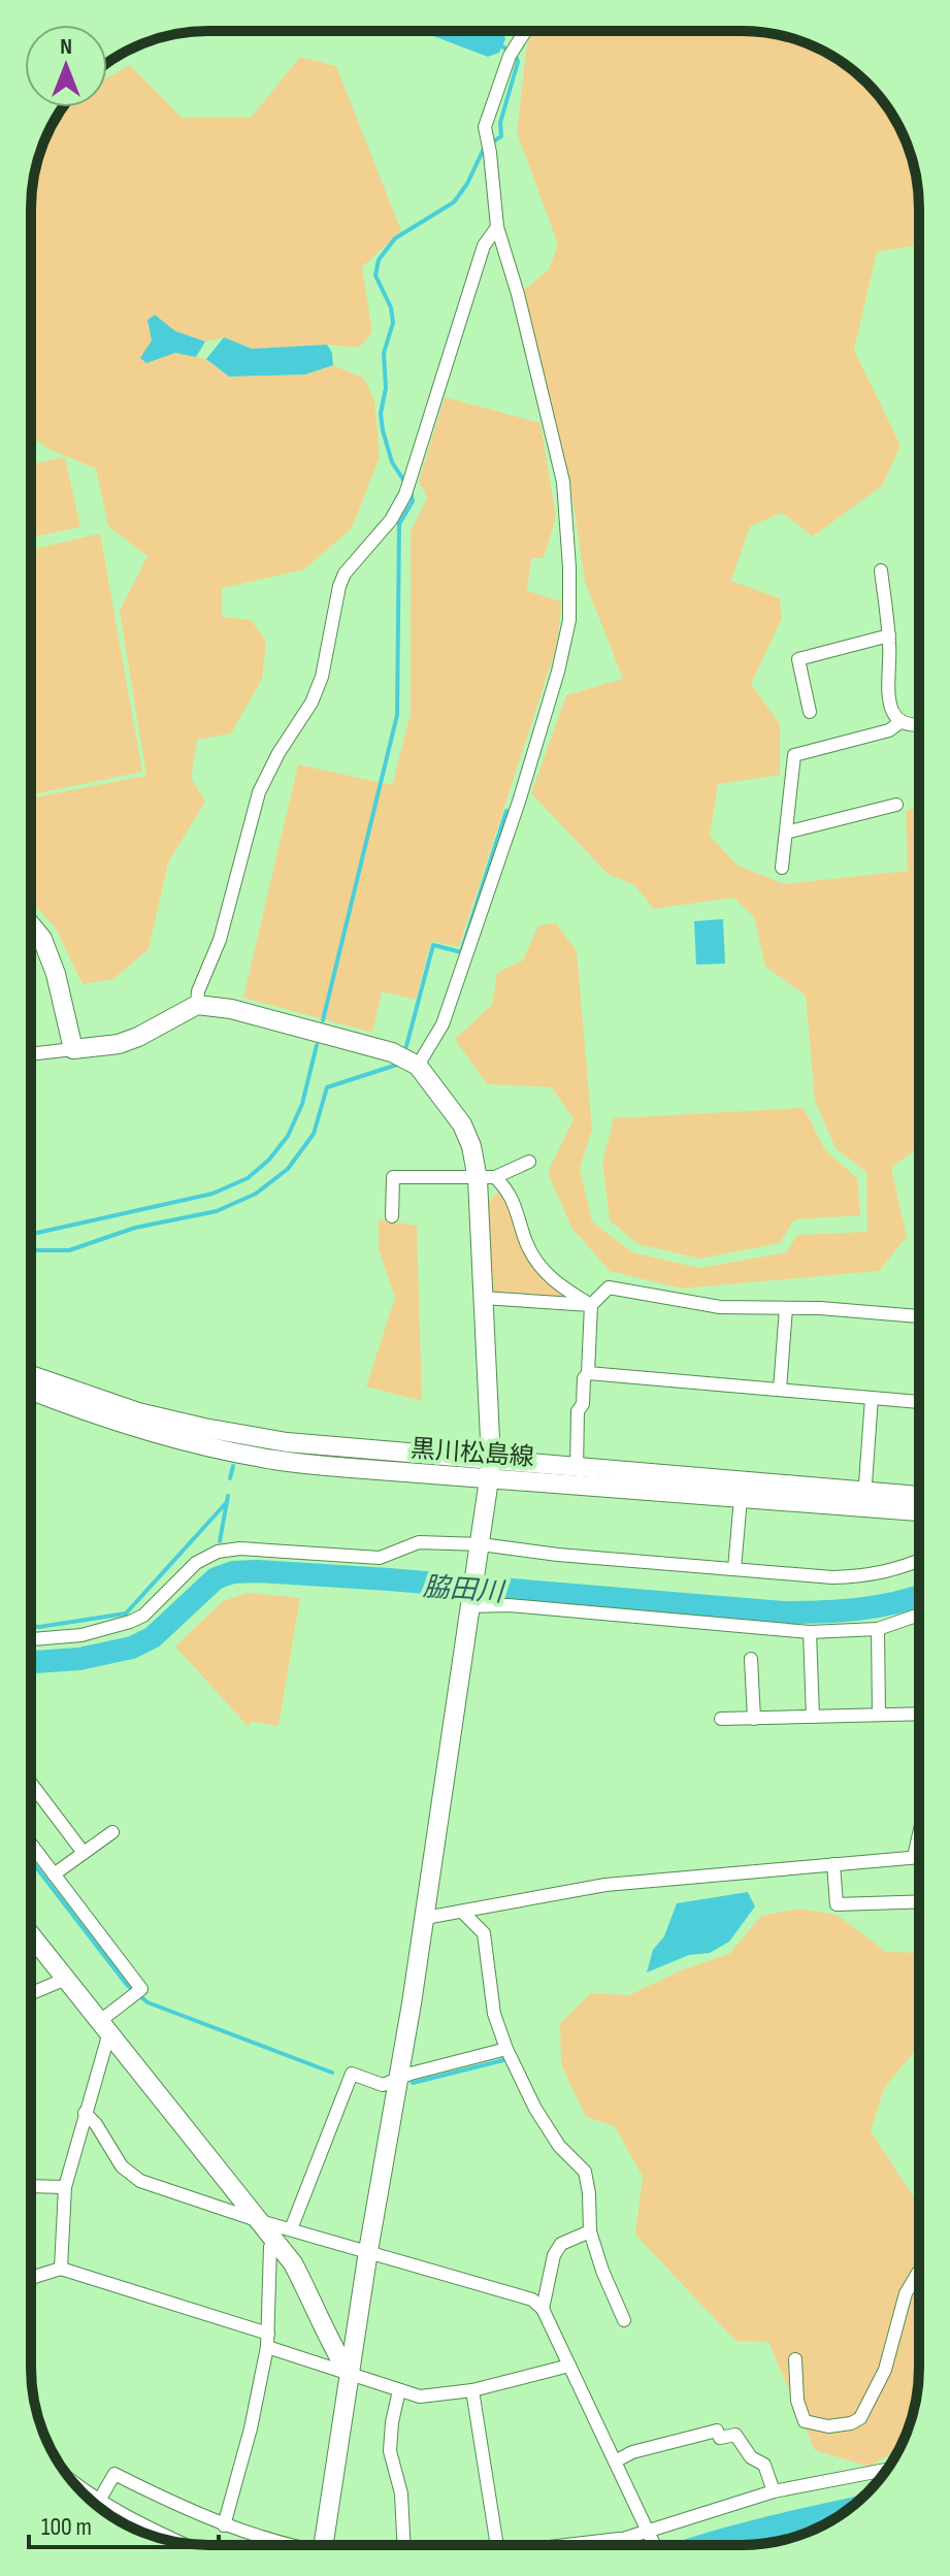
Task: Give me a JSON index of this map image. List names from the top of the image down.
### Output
{
  "streets": {
    "street": ["黒川松島線"]
  },
  "water": ["脇田川"],
  "scale_bar": "100 m",
  "north": "top"
}
